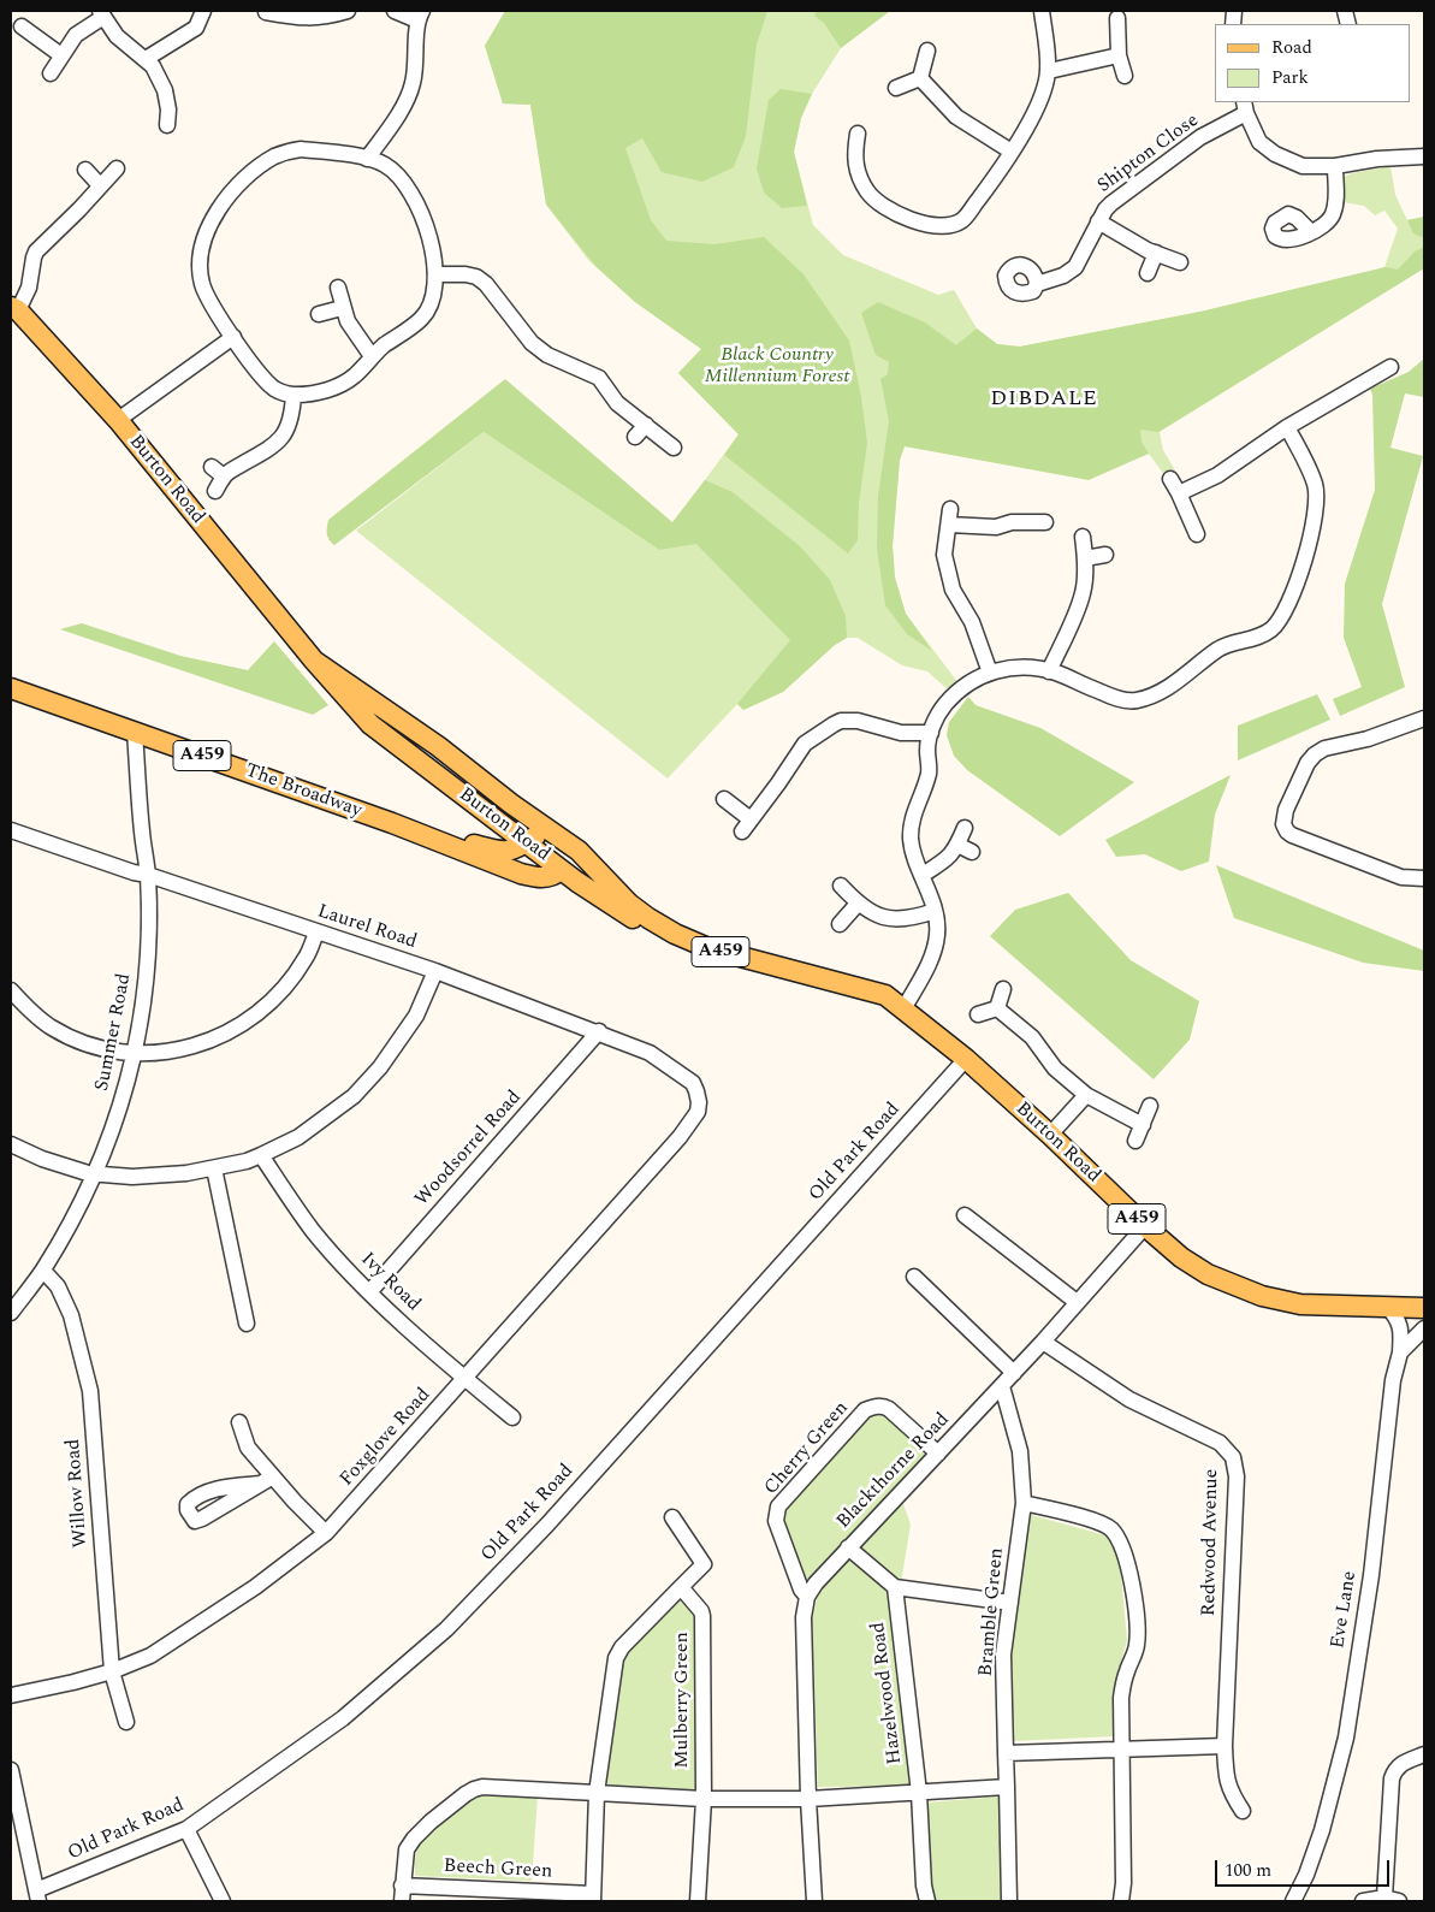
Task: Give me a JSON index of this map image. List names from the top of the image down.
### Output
{
  "streets": {
    "main road": ["Burton Road", "A459", "The Broadway"],
    "street": [
      "Shipton Close",
      "Laurel Road",
      "Summer Road",
      "Woodsorrel Road",
      "Old Park Road",
      "Ivy Road",
      "Foxglove Road",
      "Cherry Green",
      "Blackthorne Road",
      "Willow Road",
      "Redwood Avenue",
      "Eve Lane",
      "Bramble Green",
      "Hazelwood Road",
      "Mulberry Green",
      "Beech Green"
    ]
  },
  "crossings": [
    ["Burton Road", "A459"],
    ["Burton Road", "The Broadway"],
    ["Burton Road", "Old Park Road"],
    ["Burton Road", "Blackthorne Road"],
    ["A459", "The Broadway"],
    ["The Broadway", "Summer Road"],
    ["Laurel Road", "Summer Road"],
    ["Laurel Road", "Woodsorrel Road"],
    ["Laurel Road", "Foxglove Road"],
    ["Summer Road", "Willow Road"],
    ["Woodsorrel Road", "Ivy Road"],
    ["Ivy Road", "Foxglove Road"],
    ["Foxglove Road", "Willow Road"],
    ["Cherry Green", "Blackthorne Road"],
    ["Blackthorne Road", "Redwood Avenue"],
    ["Blackthorne Road", "Bramble Green"],
    ["Mulberry Green", "Beech Green"]
  ],
  "districts": ["DIBDALE"],
  "parks": ["Black Country Millennium Forest"],
  "legend": ["Road", "Park"],
  "scale_bar": "100 m"
}
